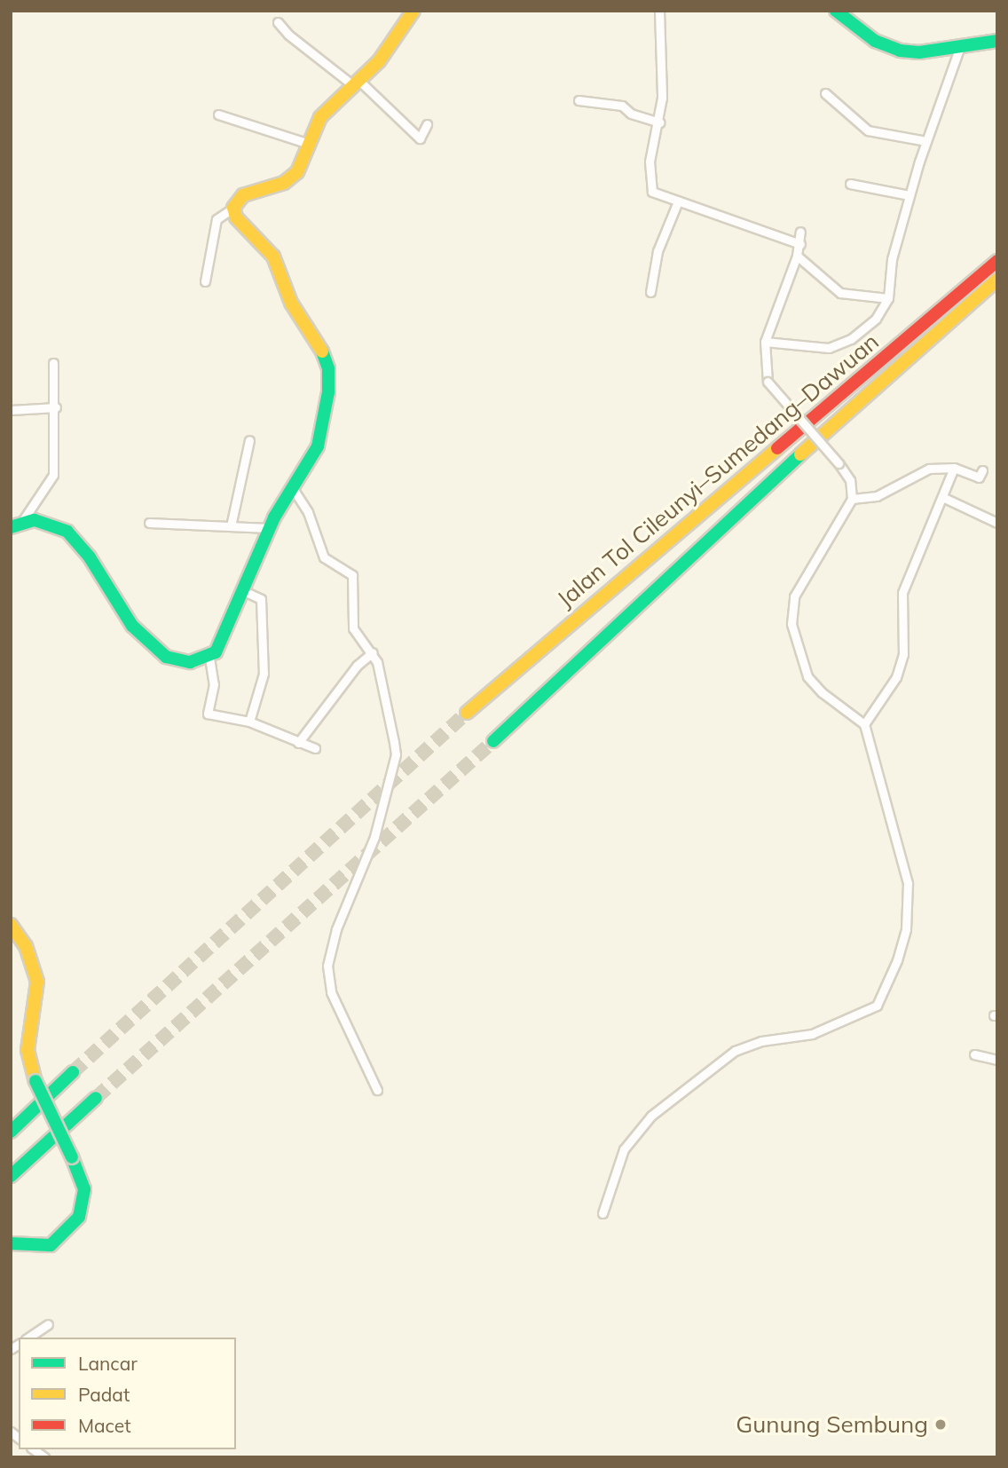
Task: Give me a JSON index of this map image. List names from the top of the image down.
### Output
{
  "streets": {
    "main road": ["Jalan Tol Cileunyi–Sumedang–Dawuan"]
  },
  "places": ["Gunung Sembung"],
  "legend": ["Lancar", "Padat", "Macet"]
}
